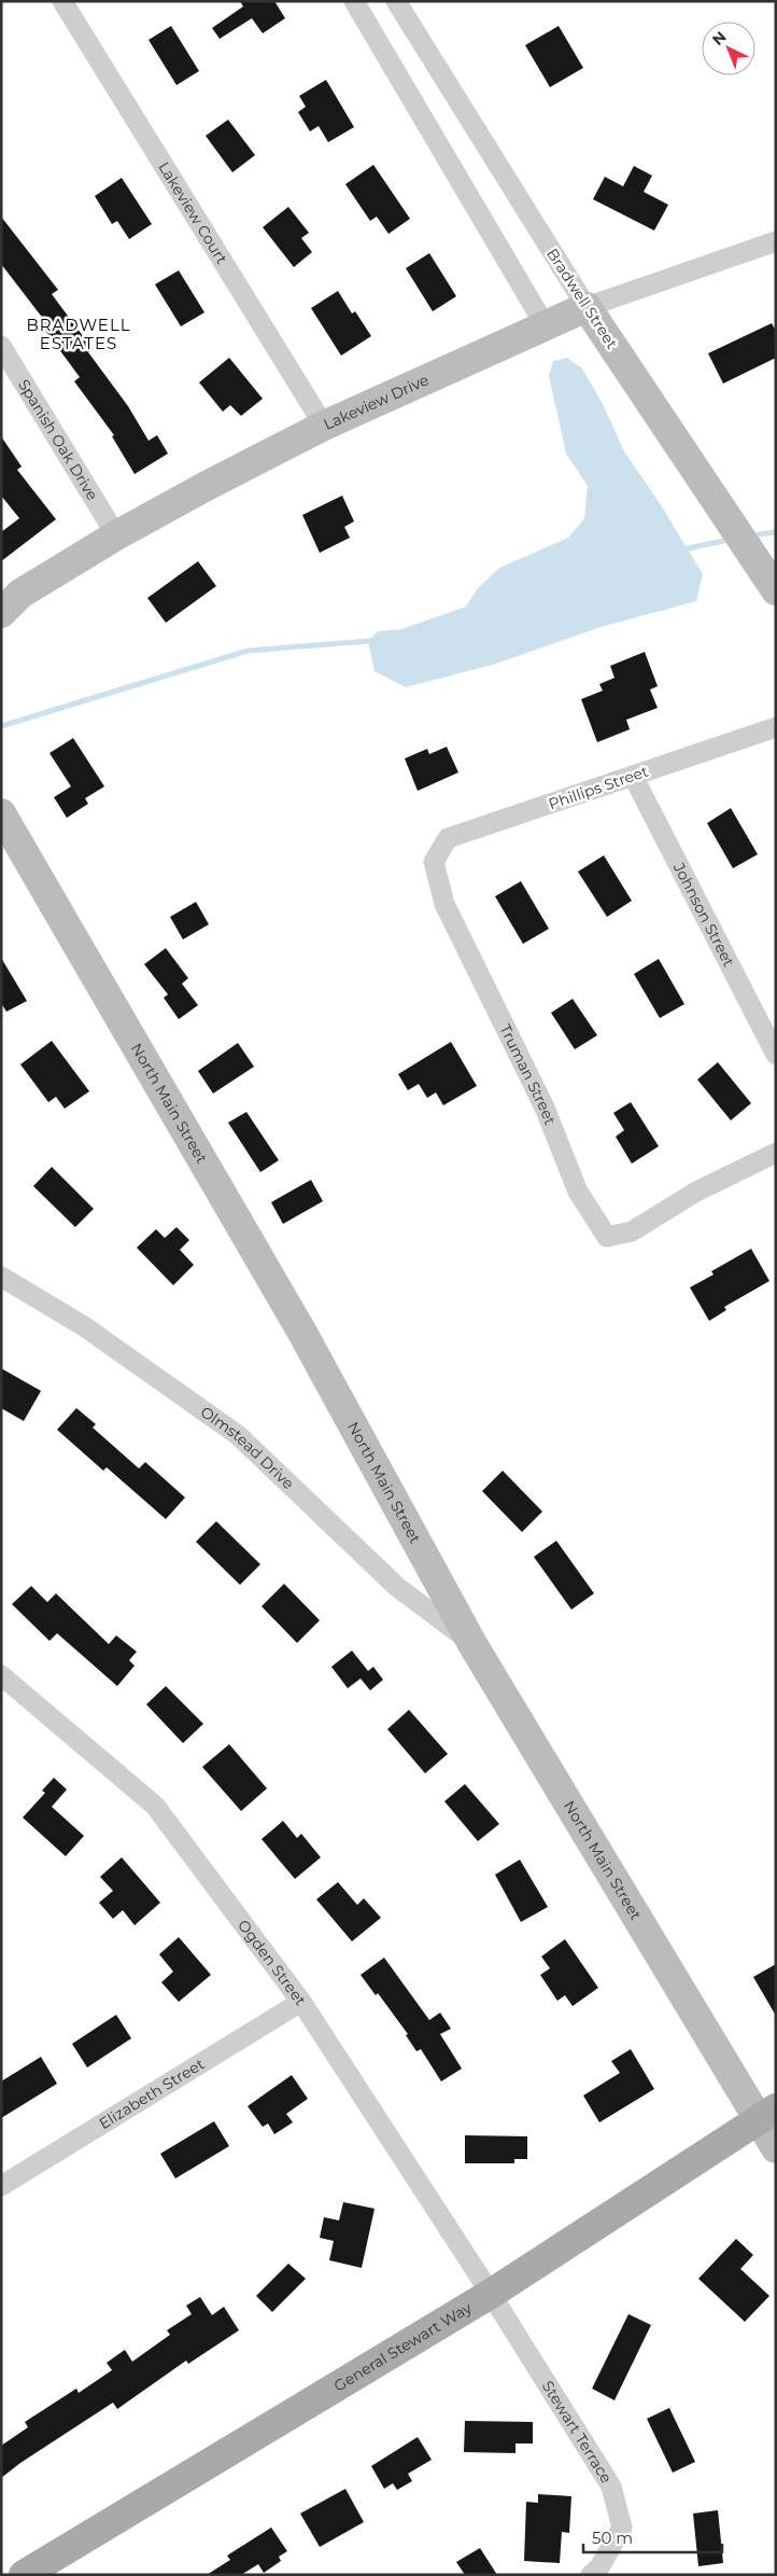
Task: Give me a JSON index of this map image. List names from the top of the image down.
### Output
{
  "streets": {
    "main road": ["General Stewart Way"],
    "street": [
      "Lakeview Court",
      "Bradwell Street",
      "Lakeview Drive",
      "Spanish Oak Drive",
      "Phillips Street",
      "Johnson Street",
      "Truman Street",
      "North Main Street",
      "Olmstead Drive",
      "Ogden Street",
      "Elizabeth Street",
      "Stewart Terrace"
    ]
  },
  "crossings": [
    ["Lakeview Court", "Lakeview Drive"],
    ["Bradwell Street", "Lakeview Drive"],
    ["Lakeview Drive", "Spanish Oak Drive"],
    ["Phillips Street", "Johnson Street"],
    ["Phillips Street", "Truman Street"],
    ["North Main Street", "Olmstead Drive"],
    ["North Main Street", "General Stewart Way"],
    ["Ogden Street", "Elizabeth Street"],
    ["Ogden Street", "General Stewart Way"],
    ["Ogden Street", "Stewart Terrace"],
    ["General Stewart Way", "Stewart Terrace"]
  ],
  "districts": ["BRADWELL ESTATES"],
  "scale_bar": "50 m",
  "north": "top left"
}
